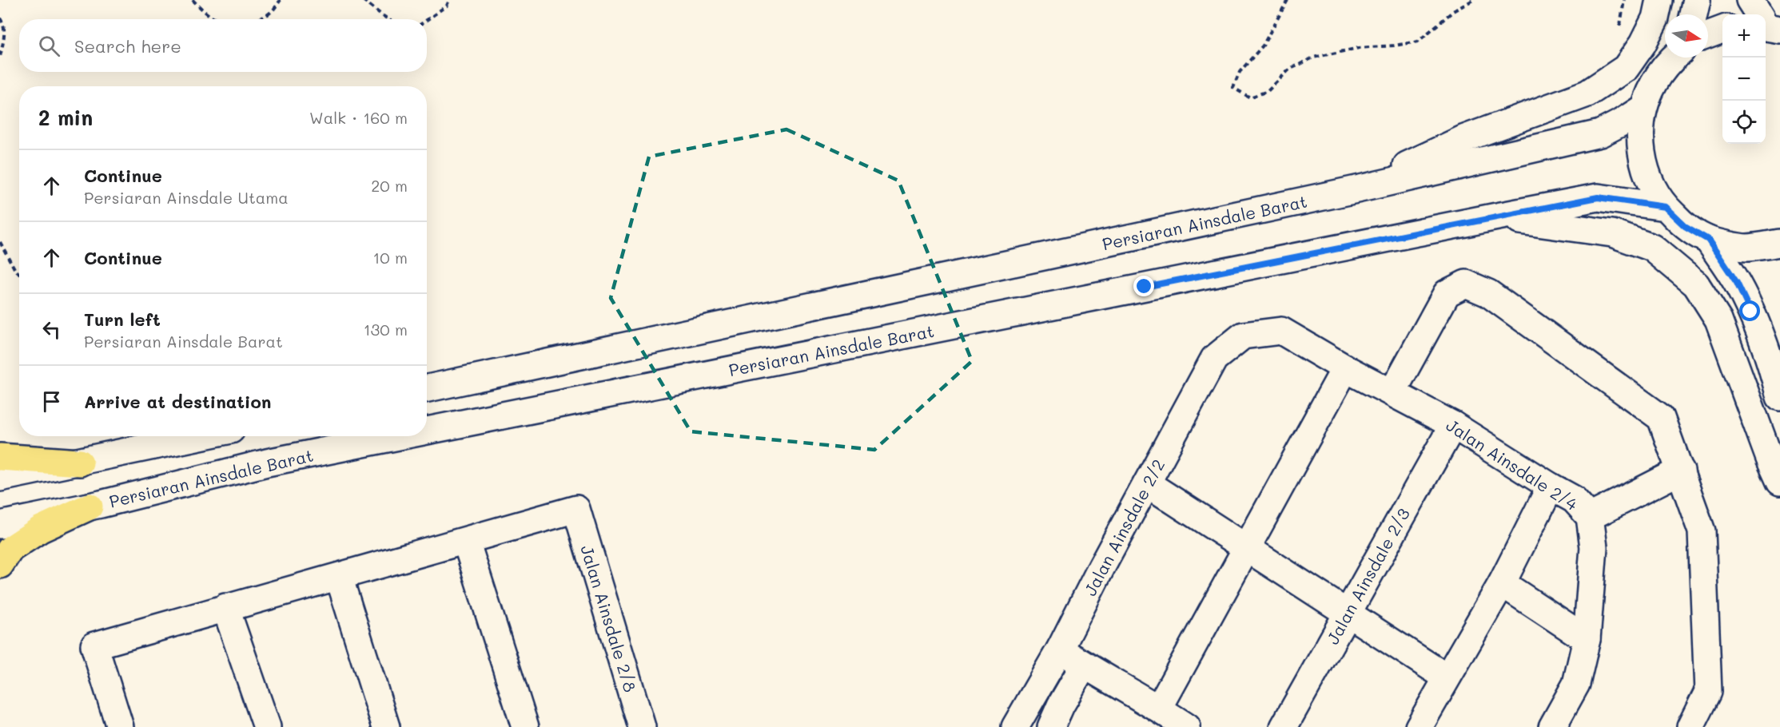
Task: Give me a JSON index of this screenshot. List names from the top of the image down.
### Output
{
  "streets": {
    "street": [
      "Persiaran Ainsdale Barat",
      "Jalan Ainsdale 2/4",
      "Jalan Ainsdale 2/2",
      "Jalan Ainsdale 2/3",
      "Jalan Ainsdale 2/8"
    ]
  },
  "crossings": [
    ["Jalan Ainsdale 2/4", "Jalan Ainsdale 2/2"],
    ["Jalan Ainsdale 2/4", "Jalan Ainsdale 2/3"]
  ],
  "north": "right",
  "page": {
    "map_buttons": ["+", "−"],
    "search": "Search here",
    "heading": ["2 min", "Walk · 160 m"],
    "list": [
      ["Continue", "Persiaran Ainsdale Utama", "20 m"],
      ["Continue", "10 m"],
      ["Turn left", "Persiaran Ainsdale Barat", "130 m"],
      "Arrive at destination"
    ]
  }
}
